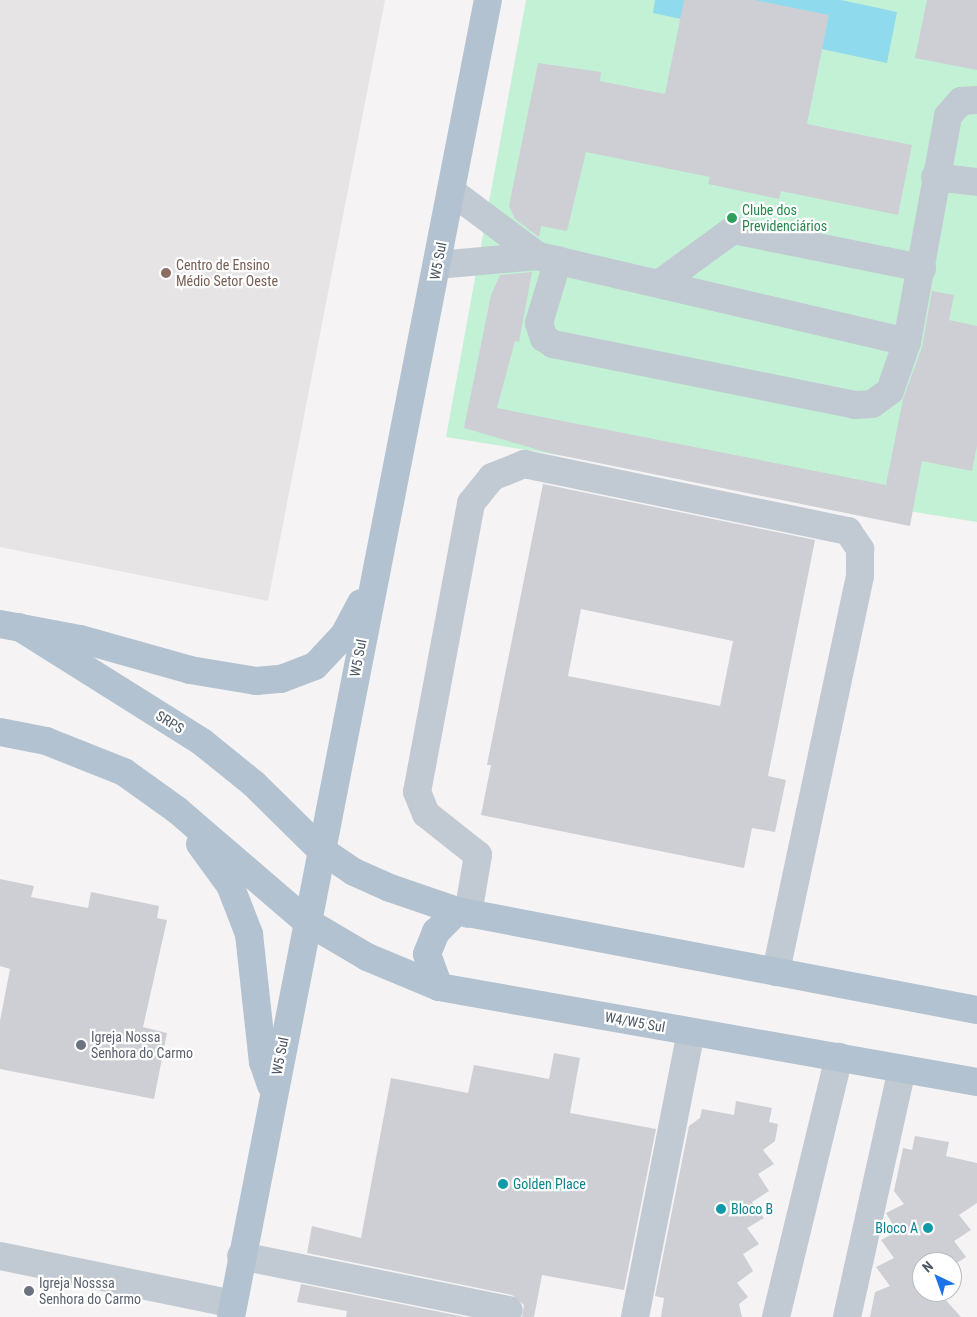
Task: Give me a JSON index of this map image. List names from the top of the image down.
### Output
{
  "streets": {
    "main road": ["W5 Sul", "SRPS", "W4/W5 Sul"]
  },
  "crossings": [
    ["W5 Sul", "SRPS"],
    ["W5 Sul", "W4/W5 Sul"]
  ],
  "places": [
    "Clube dos Previdenciários",
    "Centro de Ensino Médio Setor Oeste",
    "Igreja Nossa Senhora do Carmo",
    "Golden Place",
    "Bloco B",
    "Bloco A",
    "Igreja Nosssa Senhora do Carmo"
  ],
  "north": "top left"
}
